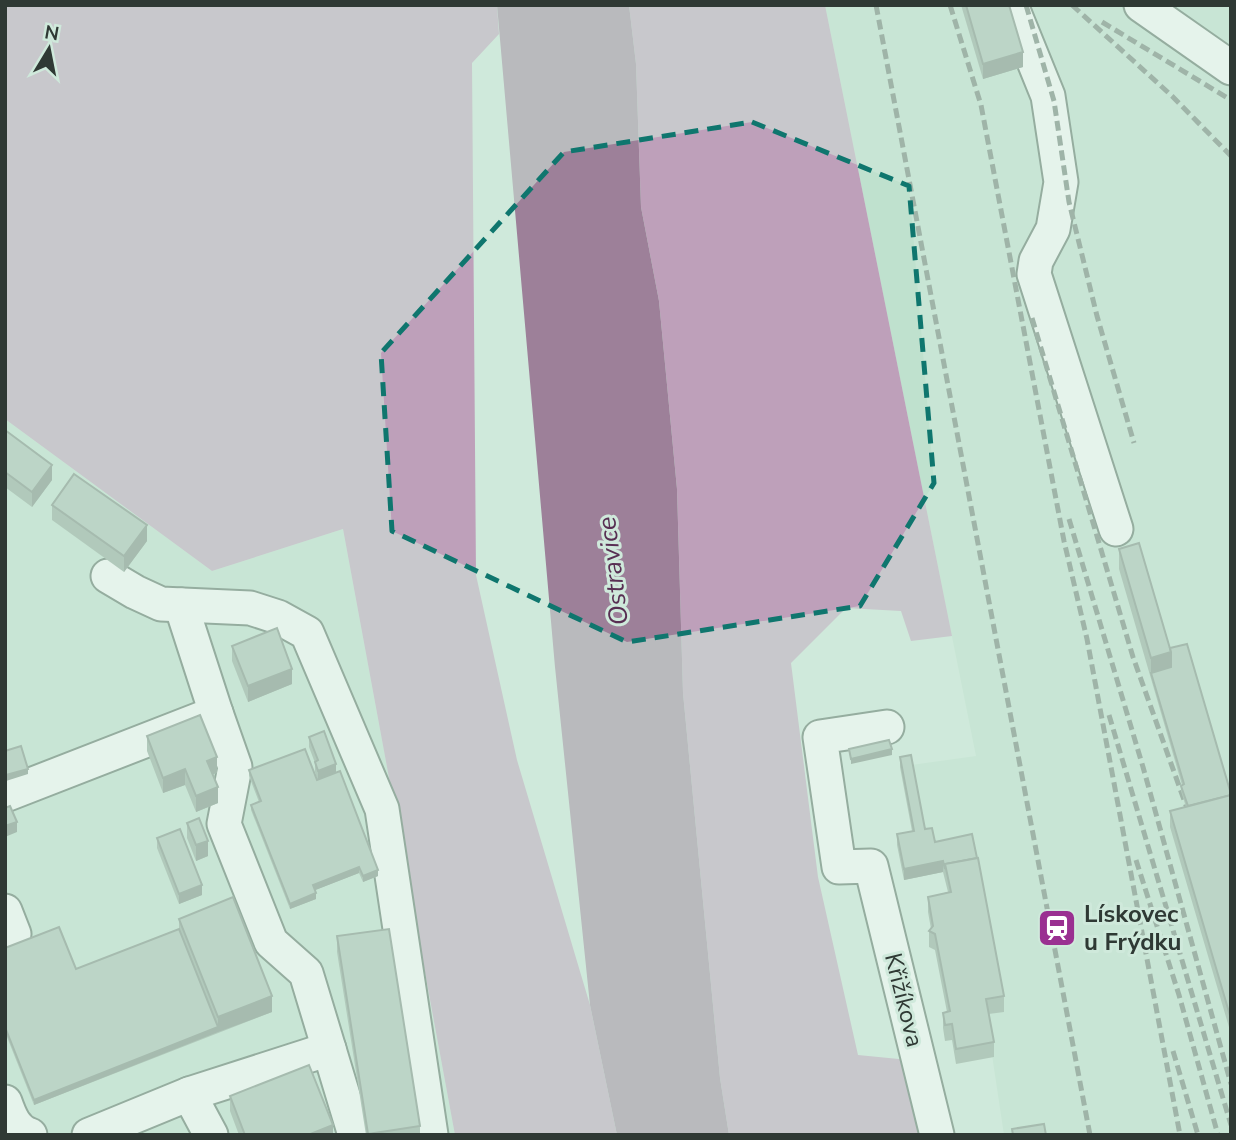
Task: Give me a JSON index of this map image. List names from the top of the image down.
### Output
{
  "streets": {
    "street": ["Křižíkova"]
  },
  "water": ["Ostravice"],
  "places": {
    "station": ["Lískovec u Frýdku"]
  },
  "north": "top"
}
